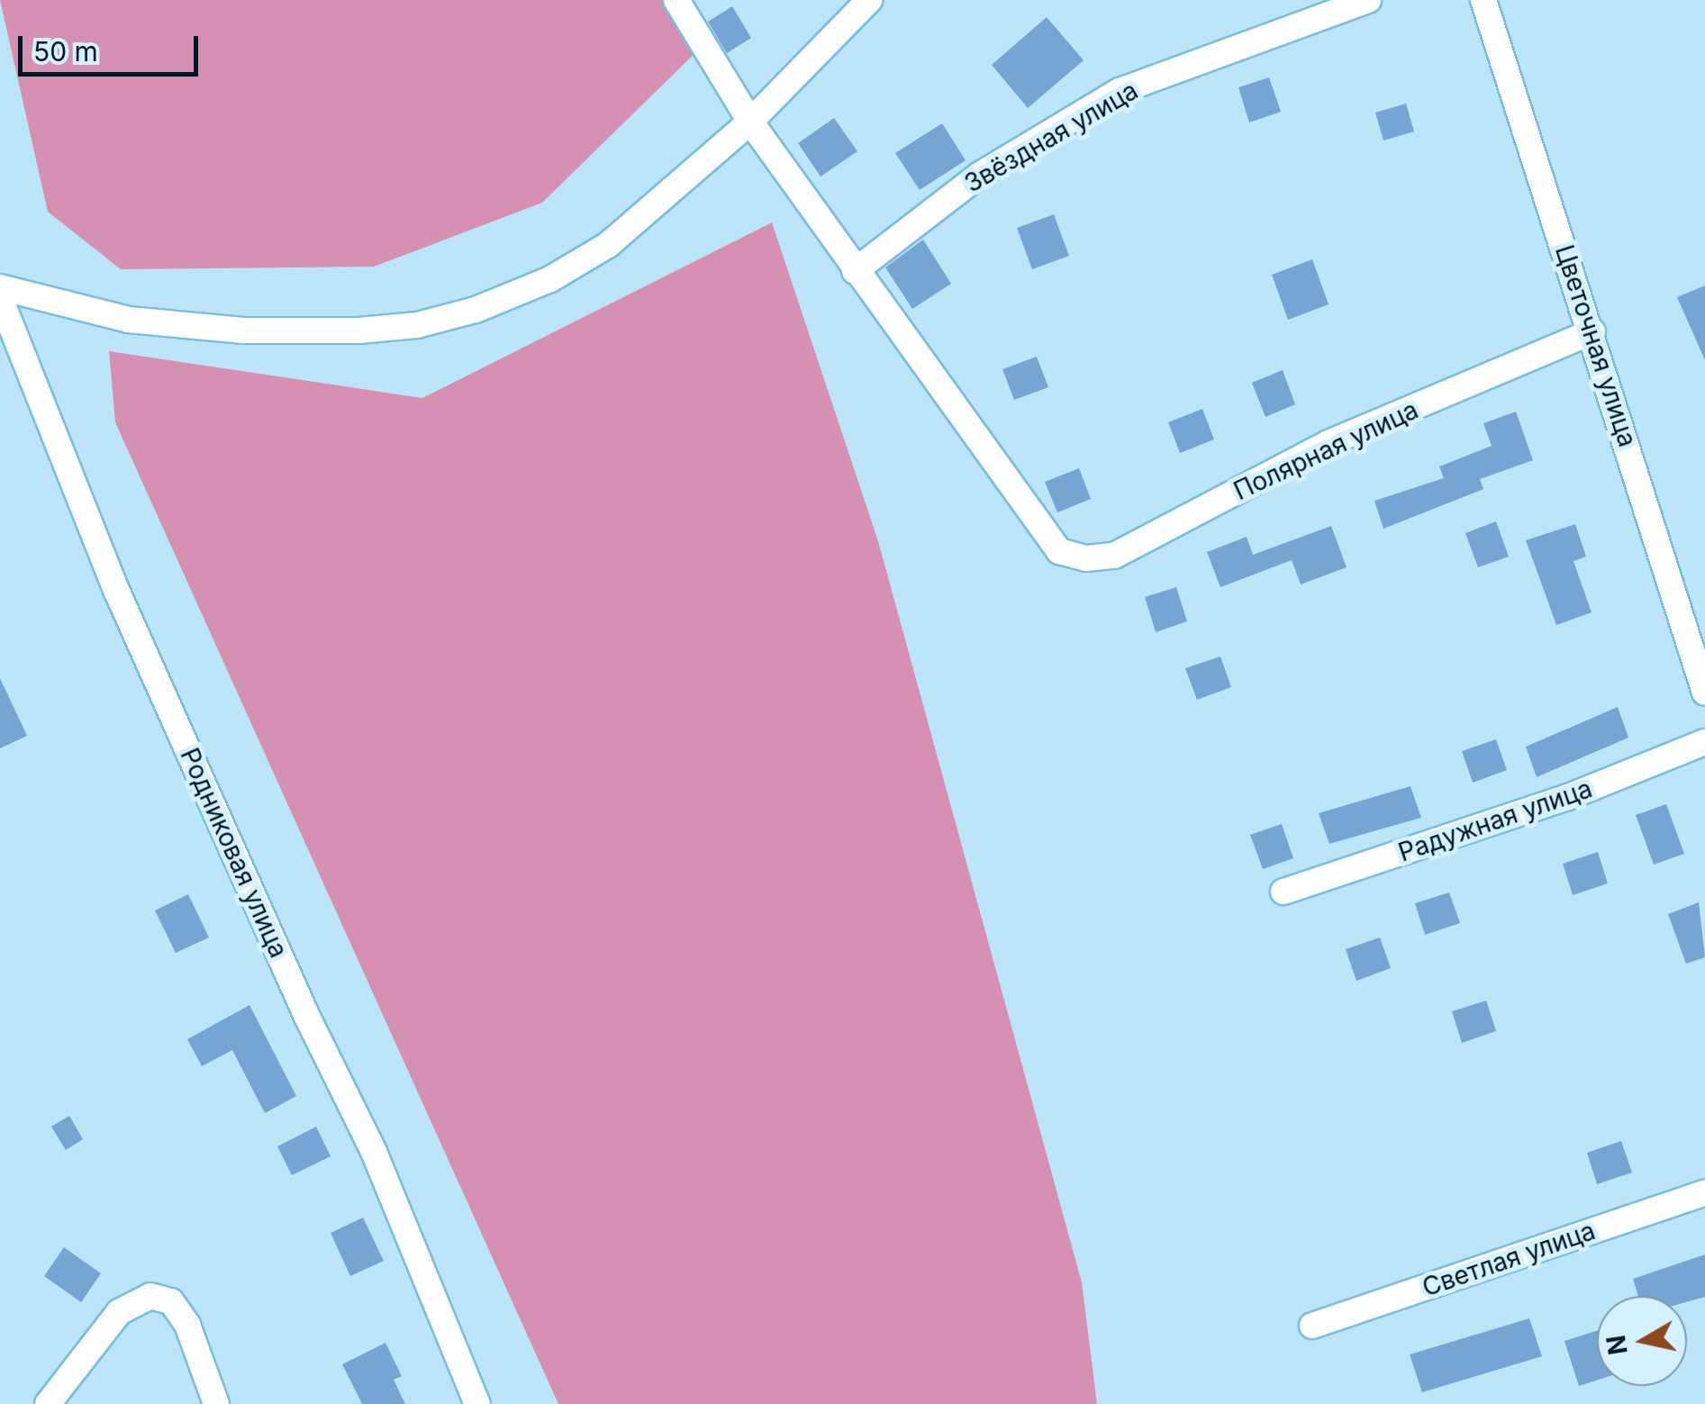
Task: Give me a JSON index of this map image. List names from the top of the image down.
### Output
{
  "streets": {
    "street": [
      "Звёздная улица",
      "Цветочная улица",
      "Полярная улица",
      "Радужная улица",
      "Родниковая улица",
      "Светлая улица"
    ]
  },
  "crossings": [
    ["Звёздная улица", "Полярная улица"],
    ["Цветочная улица", "Полярная улица"]
  ],
  "scale_bar": "50 m",
  "north": "left"
}
